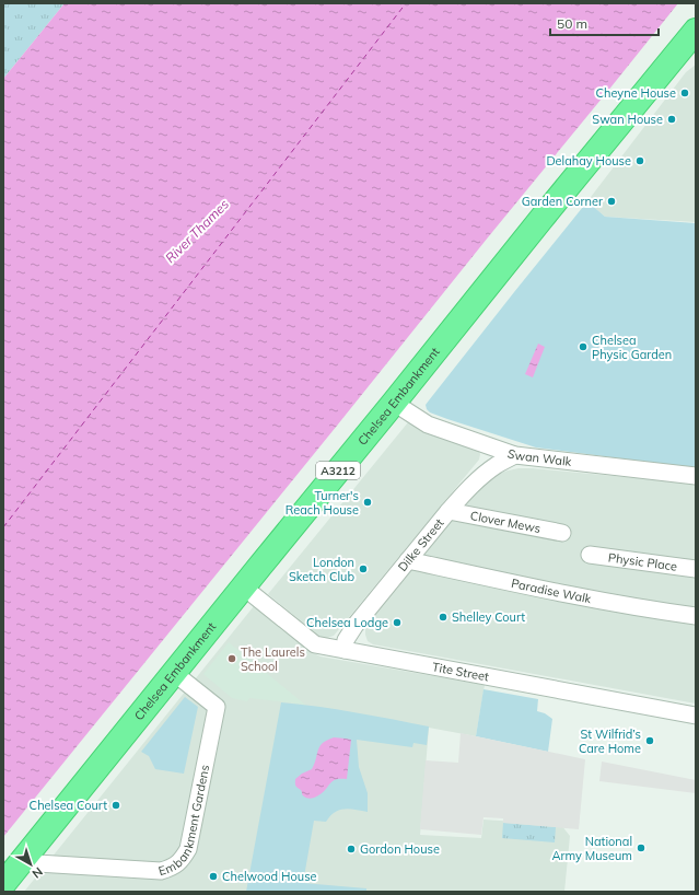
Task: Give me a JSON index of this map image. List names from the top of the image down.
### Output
{
  "streets": {
    "highway": ["Chelsea Embankment", "A3212"],
    "street": [
      "Swan Walk",
      "Clover Mews",
      "Dilke Street",
      "Physic Place",
      "Paradise Walk",
      "Tite Street",
      "Embankment Gardens"
    ]
  },
  "crossings": [
    ["Chelsea Embankment", "Swan Walk"],
    ["Chelsea Embankment", "Tite Street"],
    ["Chelsea Embankment", "Embankment Gardens"],
    ["Swan Walk", "Dilke Street"],
    ["Clover Mews", "Dilke Street"],
    ["Dilke Street", "Paradise Walk"],
    ["Dilke Street", "Tite Street"]
  ],
  "water": ["River Thames"],
  "places": [
    "Cheyne House",
    "Swan House",
    "Delahay House",
    "Garden Corner",
    "Chelsea Physic Garden",
    "Turner's Reach House",
    "London Sketch Club",
    "Shelley Court",
    "Chelsea Lodge",
    "The Laurels School",
    "St Wilfrid’s Care Home",
    "Chelsea Court",
    "National Army Museum",
    "Gordon House",
    "Chelwood House"
  ],
  "scale_bar": "50 m",
  "north": "bottom right"
}
